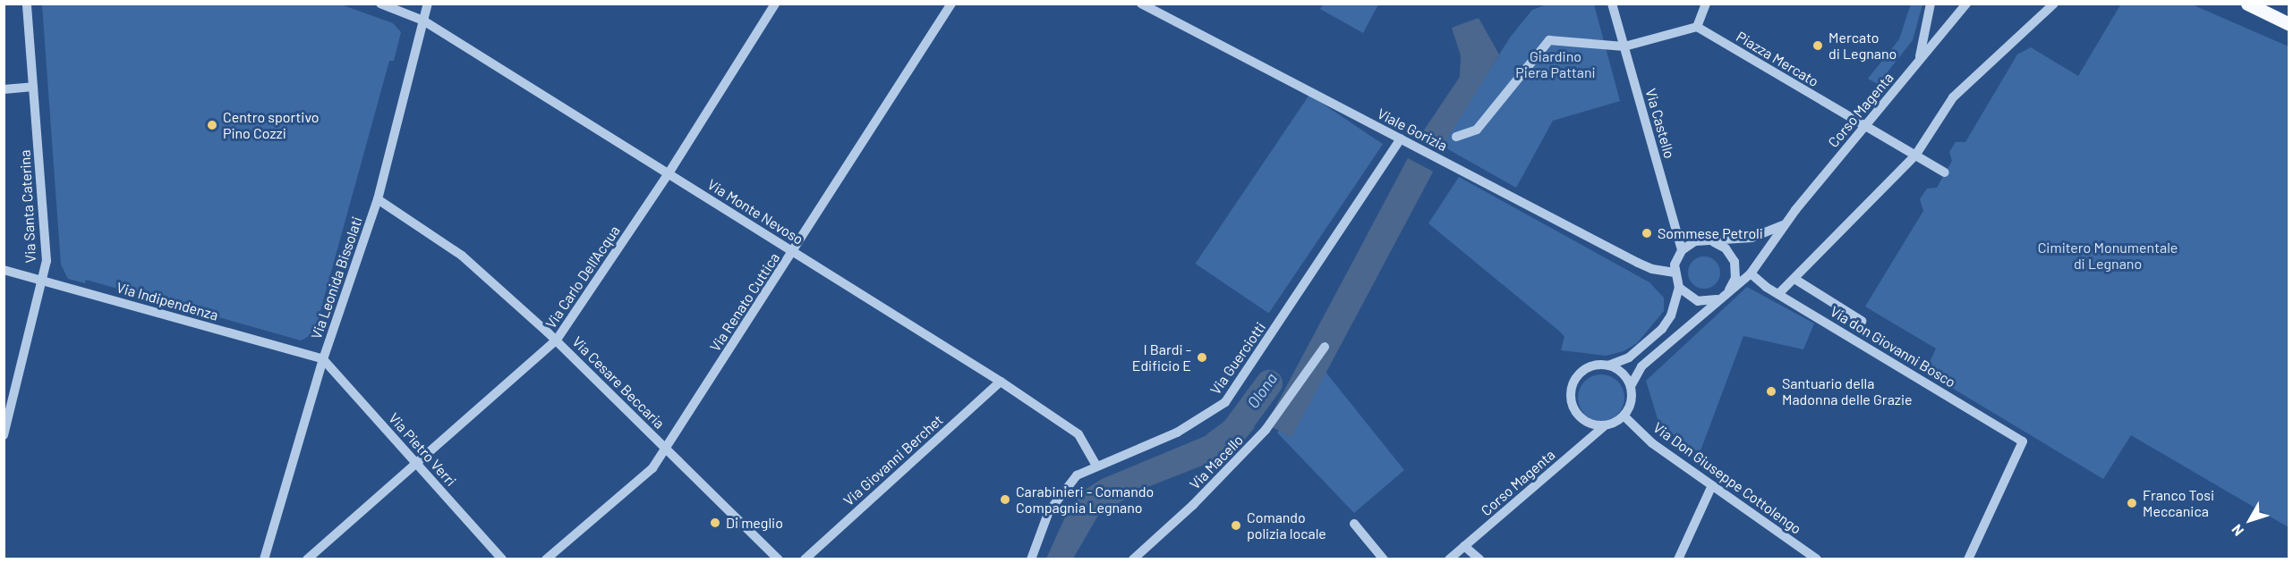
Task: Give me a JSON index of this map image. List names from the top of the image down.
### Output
{
  "streets": {
    "street": [
      "Piazza Mercato",
      "Corso Magenta",
      "Via Castello",
      "Viale Gorizia",
      "Via Santa Caterina",
      "Via Monte Nevoso",
      "Via Carlo Dell'Acqua",
      "Via Leonida Bissolati",
      "Via Indipendenza",
      "Via Renato Cuttica",
      "Via don Giovanni Bosco",
      "Via Guerciotti",
      "Via Cesare Beccaria",
      "Via Pietro Verri",
      "Via Giovanni Berchet",
      "Via Macello",
      "Via Don Giuseppe Cottolengo"
    ]
  },
  "crossings": [
    ["Piazza Mercato", "Corso Magenta"],
    ["Corso Magenta", "Via Castello"],
    ["Corso Magenta", "Viale Gorizia"],
    ["Corso Magenta", "Via don Giovanni Bosco"],
    ["Corso Magenta", "Via Don Giuseppe Cottolengo"],
    ["Via Castello", "Viale Gorizia"],
    ["Viale Gorizia", "Via Guerciotti"],
    ["Via Santa Caterina", "Via Indipendenza"],
    ["Via Monte Nevoso", "Via Carlo Dell'Acqua"],
    ["Via Monte Nevoso", "Via Leonida Bissolati"],
    ["Via Monte Nevoso", "Via Renato Cuttica"],
    ["Via Monte Nevoso", "Via Guerciotti"],
    ["Via Monte Nevoso", "Via Giovanni Berchet"],
    ["Via Carlo Dell'Acqua", "Via Cesare Beccaria"],
    ["Via Carlo Dell'Acqua", "Via Pietro Verri"],
    ["Via Leonida Bissolati", "Via Indipendenza"],
    ["Via Leonida Bissolati", "Via Cesare Beccaria"],
    ["Via Leonida Bissolati", "Via Pietro Verri"],
    ["Via Indipendenza", "Via Pietro Verri"],
    ["Via Renato Cuttica", "Via Cesare Beccaria"]
  ],
  "water": ["Olona"],
  "parks": ["Giardino Piera Pattani", "Cimitero Monumentale di Legnano"],
  "places": [
    "Mercato di Legnano",
    "Centro sportivo Pino Cozzi",
    "Sommese Petroli",
    "I Bardi - Edificio E",
    "Santuario della Madonna delle Grazie",
    "Carabinieri - Comando Compagnia Legnano",
    "Franco Tosi Meccanica",
    "Di meglio",
    "Comando polizia locale"
  ],
  "north": "bottom left"
}
